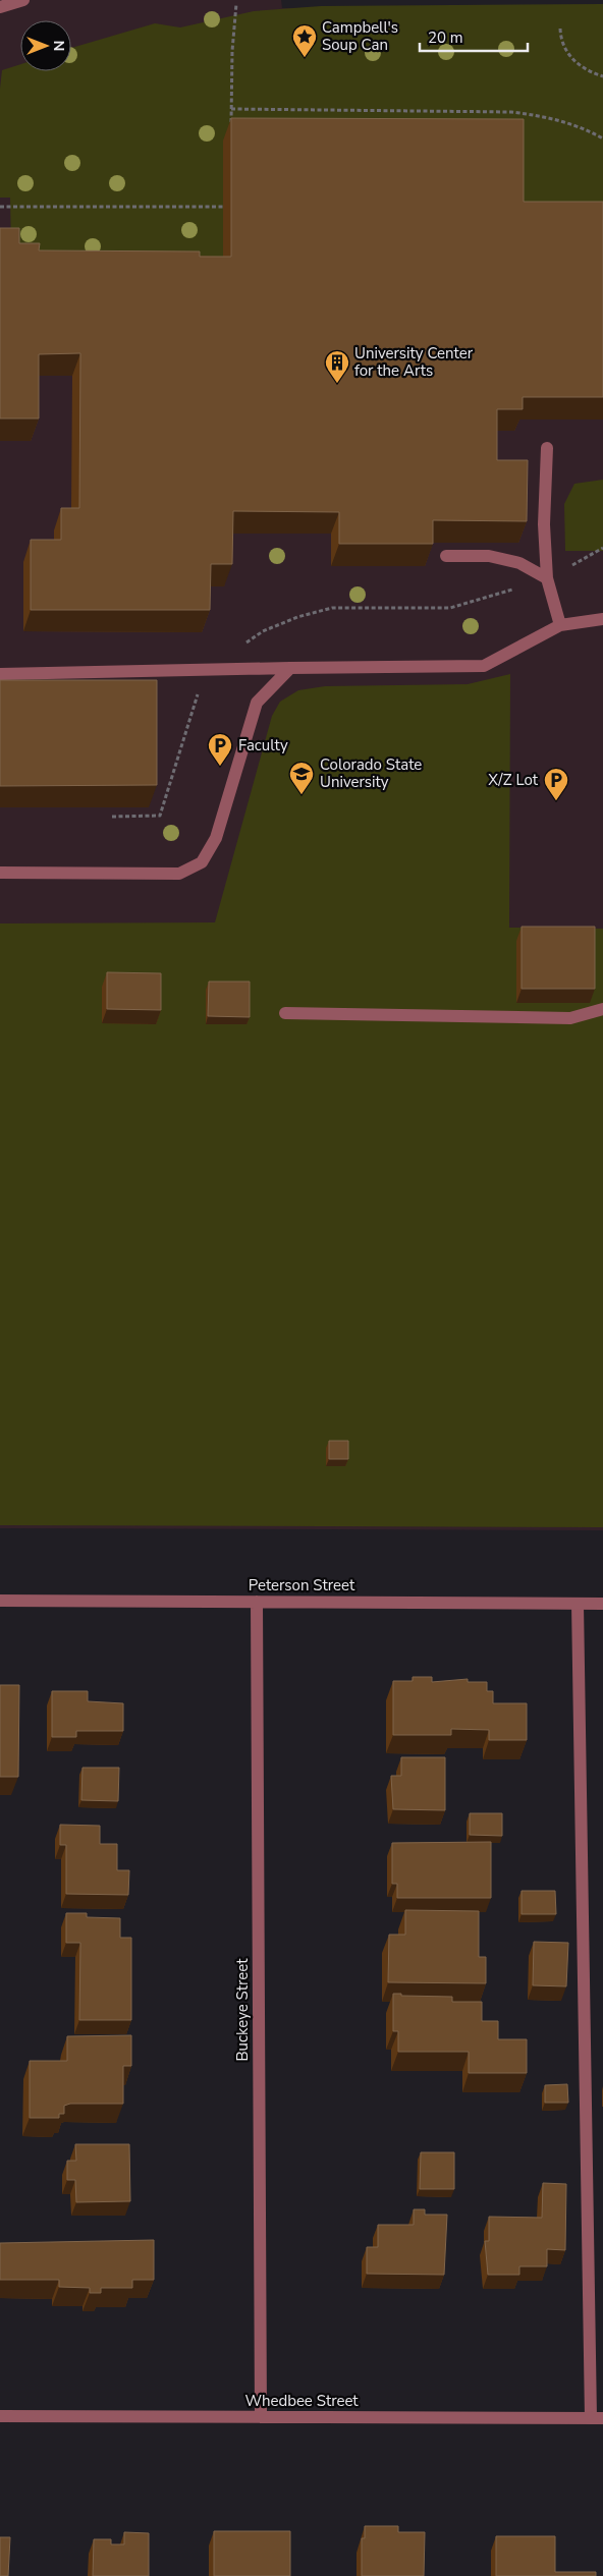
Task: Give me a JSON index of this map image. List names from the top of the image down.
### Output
{
  "streets": {
    "street": ["Peterson Street", "Buckeye Street", "Whedbee Street"]
  },
  "crossings": [
    ["Peterson Street", "Buckeye Street"],
    ["Buckeye Street", "Whedbee Street"]
  ],
  "places": {
    "place": ["Campbell's Soup Can"],
    "building": ["University Center for the Arts"],
    "parking": ["Faculty", "X/Z Lot"],
    "school or university": ["Colorado State University"]
  },
  "scale_bar": "20 m",
  "north": "right"
}
